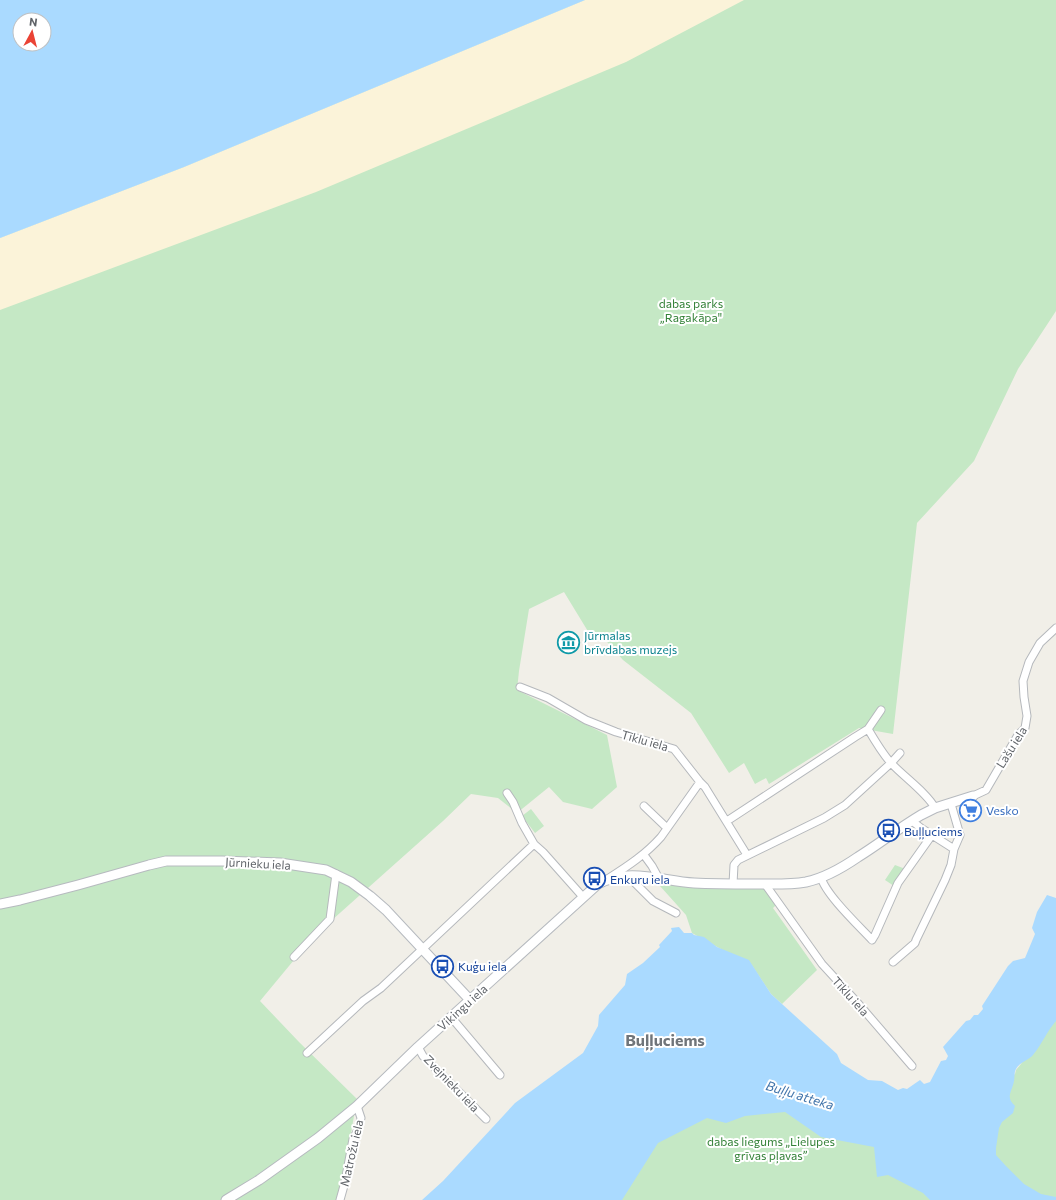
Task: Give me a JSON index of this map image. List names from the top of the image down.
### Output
{
  "streets": {
    "street": [
      "Tīklu iela",
      "Lašu iela",
      "Jūrnieku iela",
      "Vikingu iela",
      "Zvejnieku iela",
      "Matrožu iela"
    ]
  },
  "crossings": [
    ["Tīklu iela", "Lašu iela"],
    ["Tīklu iela", "Vikingu iela"],
    ["Lašu iela", "Vikingu iela"],
    ["Jūrnieku iela", "Vikingu iela"],
    ["Vikingu iela", "Zvejnieku iela"],
    ["Vikingu iela", "Matrožu iela"]
  ],
  "districts": ["Buļļuciems"],
  "water": ["Buļļu atteka"],
  "parks": ["dabas parks „Ragakāpa\"", "dabas liegums „Lielupes grīvas pļavas”"],
  "places": {
    "museum": ["Jūrmalas brīvdabas muzejs"],
    "supermarket": ["Vesko"],
    "bus stop": ["Buļļuciems", "Enkuru iela", "Kuģu iela"]
  },
  "north": "top"
}
